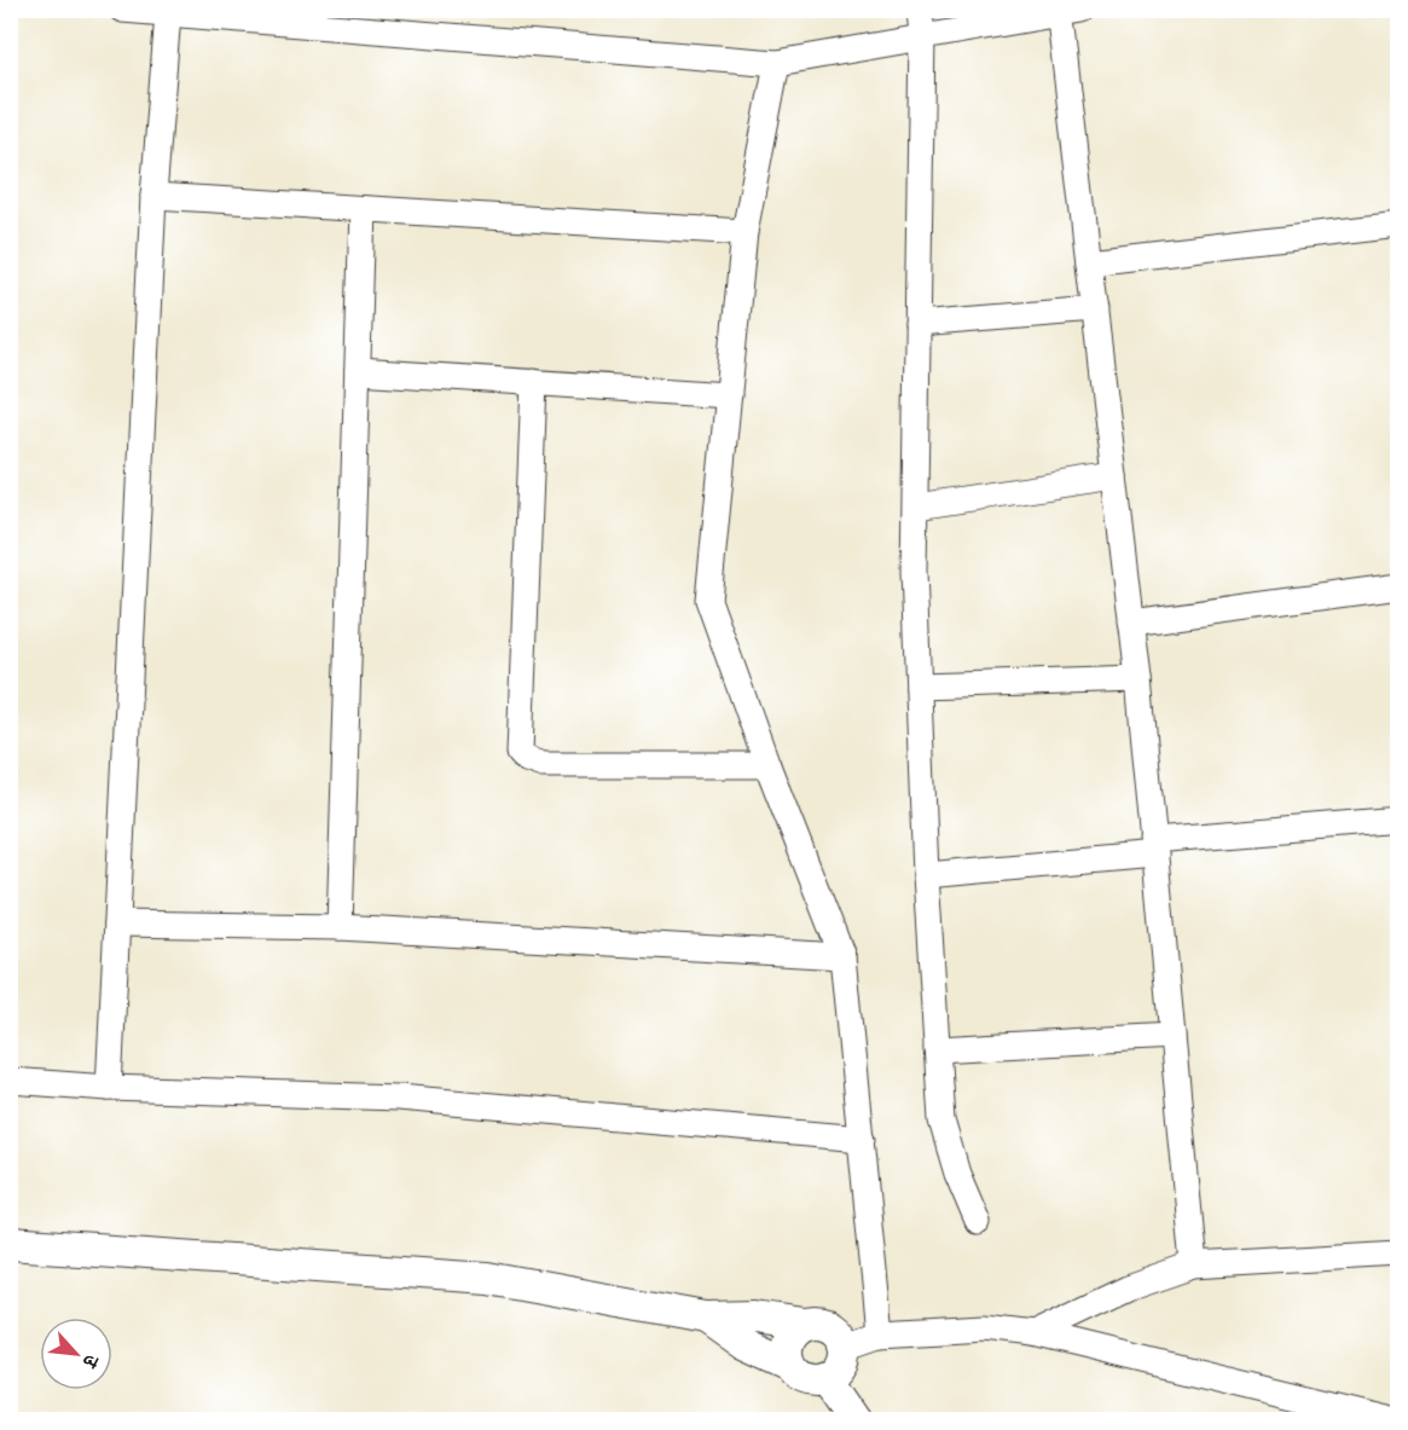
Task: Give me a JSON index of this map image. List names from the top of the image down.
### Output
{
  "north": "bottom right"
}
